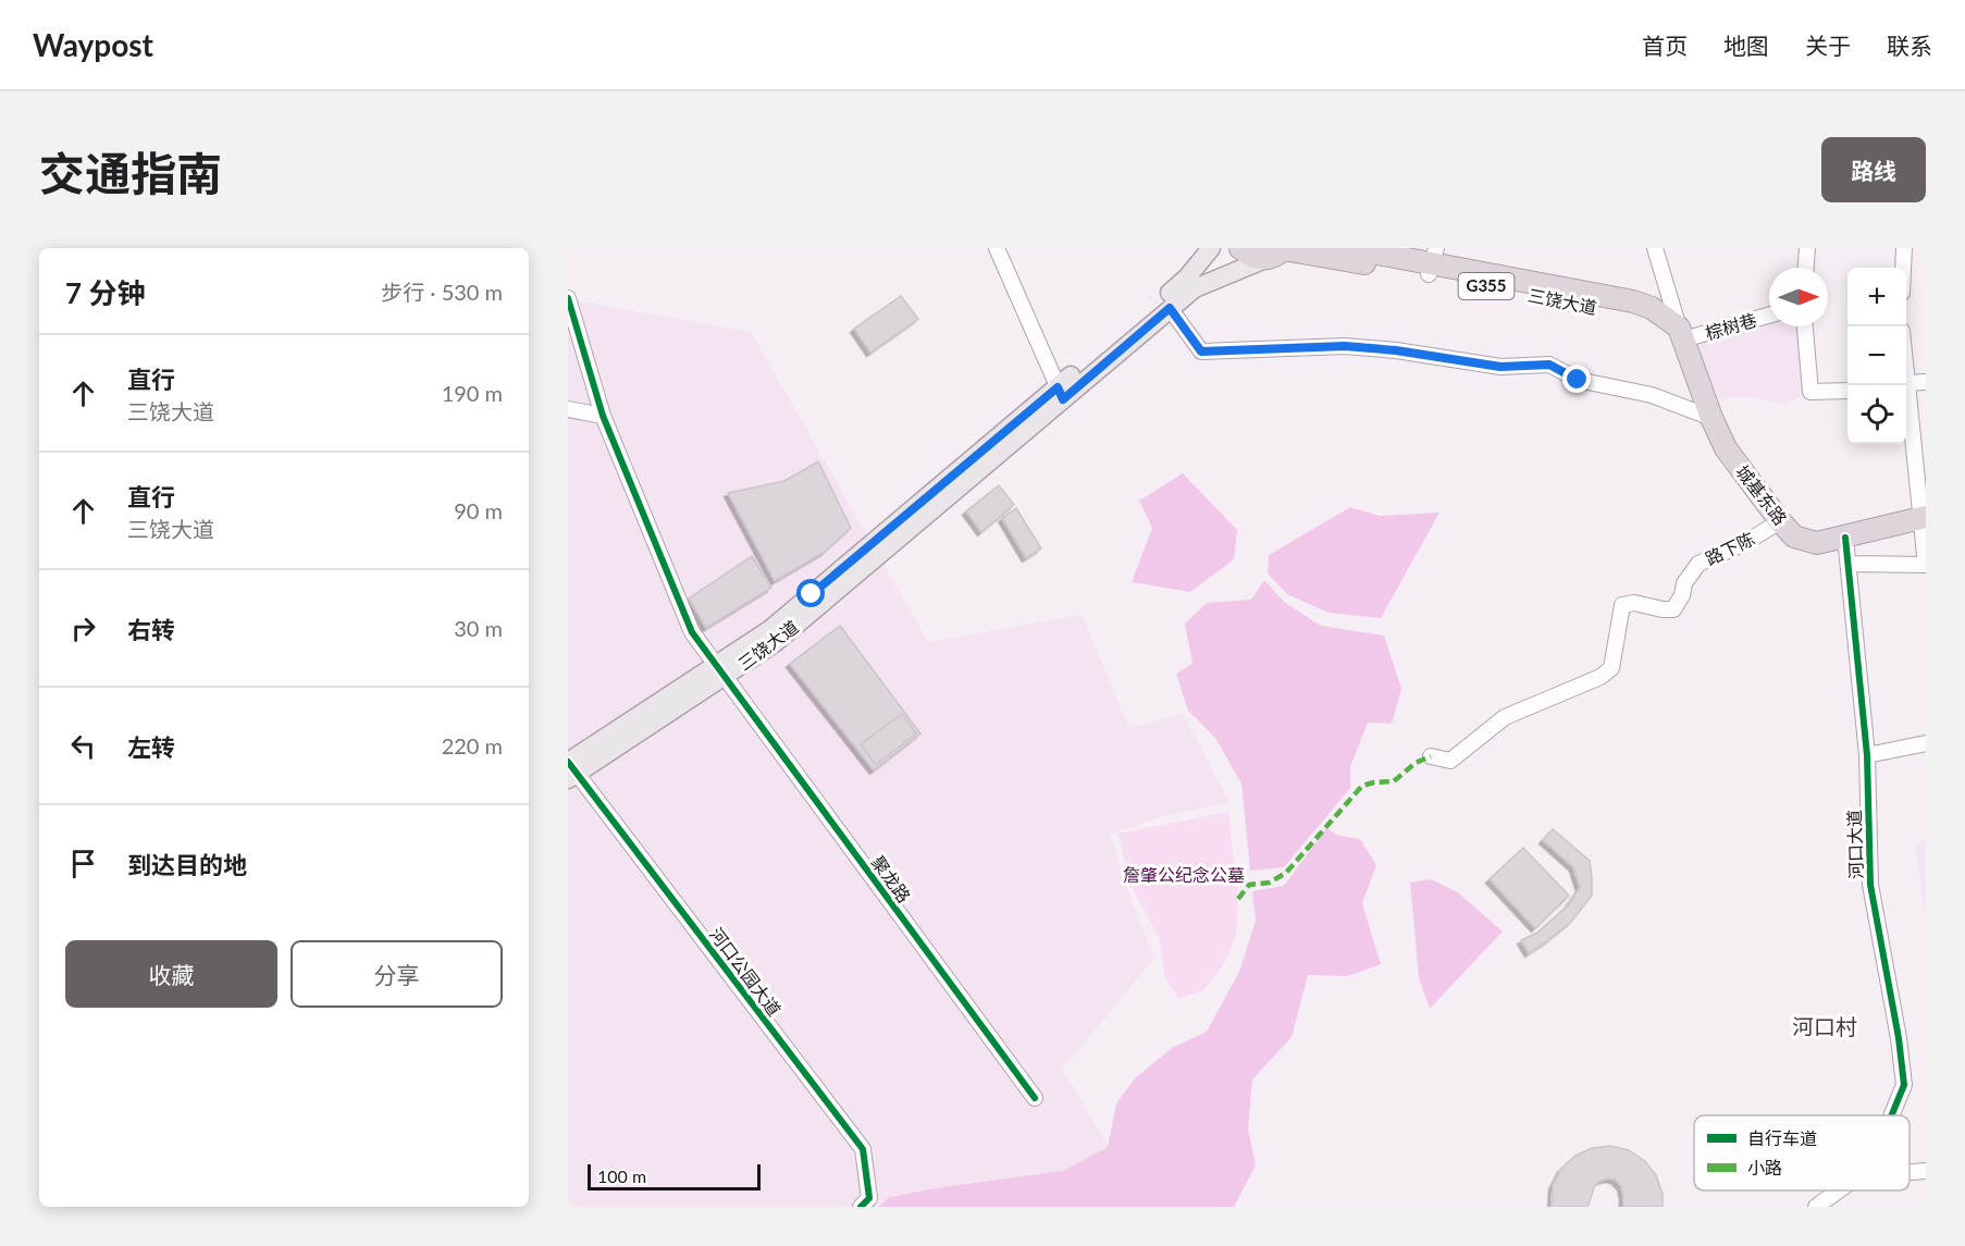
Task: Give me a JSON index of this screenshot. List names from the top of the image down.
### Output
{
  "streets": {
    "highway": ["G355", "三饶大道", "城基东路"],
    "street": [
      "棕树巷",
      "路下陈",
      "河口大道",
      "聚龙路",
      "河口公园大道"
    ]
  },
  "crossings": [
    ["G355", "三饶大道"],
    ["三饶大道", "棕树巷"],
    ["三饶大道", "城基东路"],
    ["三饶大道", "聚龙路"],
    ["三饶大道", "河口公园大道"],
    ["棕树巷", "城基东路"],
    ["城基东路", "路下陈"],
    ["城基东路", "河口大道"]
  ],
  "districts": ["河口村"],
  "parks": ["詹肇公纪念公墓"],
  "legend": ["自行车道", "小路"],
  "scale_bar": "100 m",
  "north": "right",
  "page": {
    "header": "Waypost",
    "nav": [
      "首页",
      "地图",
      "关于",
      "联系"
    ],
    "title": "交通指南",
    "buttons": [
      "路线",
      ["收藏", "分享"]
    ],
    "heading": ["7 分钟", "步行 · 530 m"],
    "map_buttons": ["+", "−"],
    "list": [
      ["直行", "三饶大道", "190 m"],
      ["直行", "三饶大道", "90 m"],
      ["右转", "30 m"],
      ["左转", "220 m"],
      "到达目的地"
    ],
    "scale": "100 m"
  }
}
